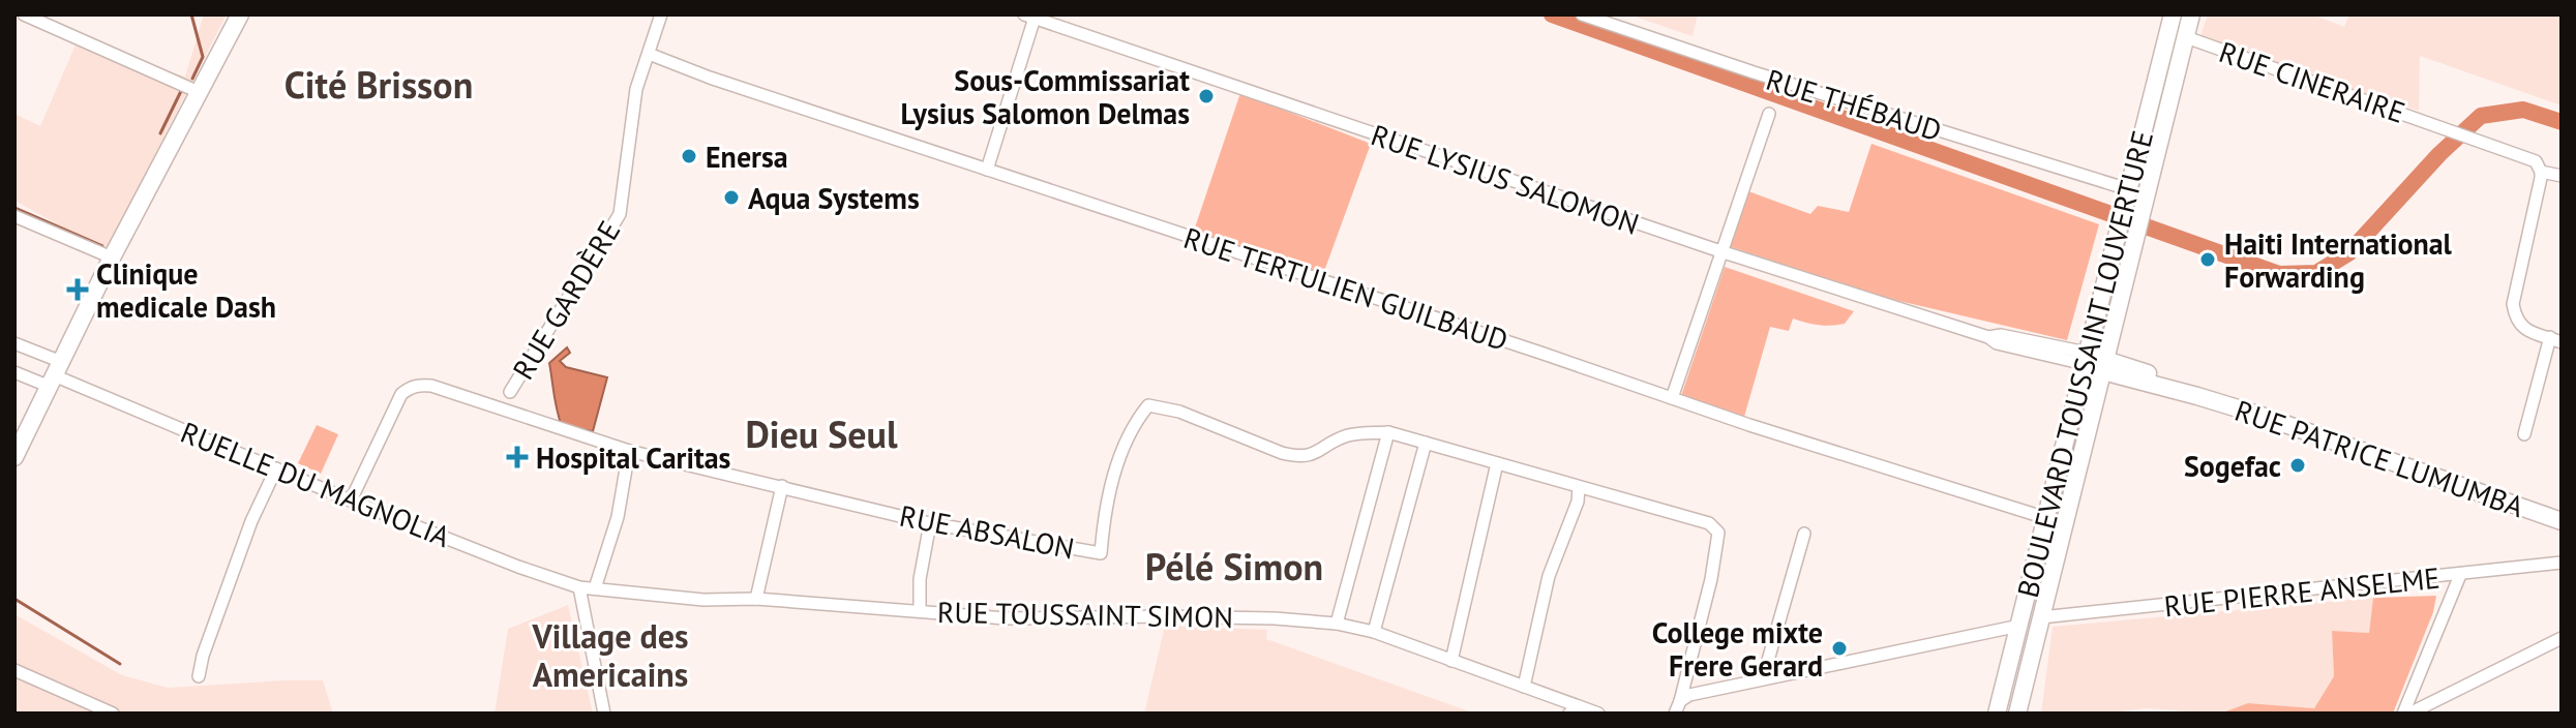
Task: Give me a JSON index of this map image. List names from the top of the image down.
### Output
{
  "streets": {
    "main road": ["BOULEVARD TOUSSAINT LOUVERTURE", "RUE PATRICE LUMUMBA"],
    "street": [
      "RUE CINERAIRE",
      "RUE THÉBAUD",
      "RUE LYSIUS SALOMON",
      "RUE TERTULIEN GUILBAUD",
      "RUE GARDÈRE",
      "RUELLE DU MAGNOLIA",
      "RUE ABSALON",
      "RUE PIERRE ANSELME",
      "RUE TOUSSAINT SIMON"
    ]
  },
  "crossings": [
    ["RUE CINERAIRE", "BOULEVARD TOUSSAINT LOUVERTURE"],
    ["RUE THÉBAUD", "BOULEVARD TOUSSAINT LOUVERTURE"],
    ["RUE LYSIUS SALOMON", "BOULEVARD TOUSSAINT LOUVERTURE"],
    ["RUE LYSIUS SALOMON", "RUE PATRICE LUMUMBA"],
    ["RUE TERTULIEN GUILBAUD", "RUE GARDÈRE"],
    ["RUE TERTULIEN GUILBAUD", "BOULEVARD TOUSSAINT LOUVERTURE"],
    ["BOULEVARD TOUSSAINT LOUVERTURE", "RUE PATRICE LUMUMBA"],
    ["BOULEVARD TOUSSAINT LOUVERTURE", "RUE PIERRE ANSELME"],
    ["RUELLE DU MAGNOLIA", "RUE ABSALON"],
    ["RUELLE DU MAGNOLIA", "RUE TOUSSAINT SIMON"]
  ],
  "districts": [
    "Cité Brisson",
    "Dieu Seul",
    "Pélé Simon",
    "Village des Americains"
  ],
  "places": {
    "other": [
      "Sous-Commissariat Lysius Salomon Delmas",
      "Enersa",
      "Aqua Systems",
      "Haiti International Forwarding",
      "Sogefac",
      "College mixte Frere Gerard"
    ],
    "health": ["Clinique medicale Dash", "Hospital Caritas"]
  }
}
